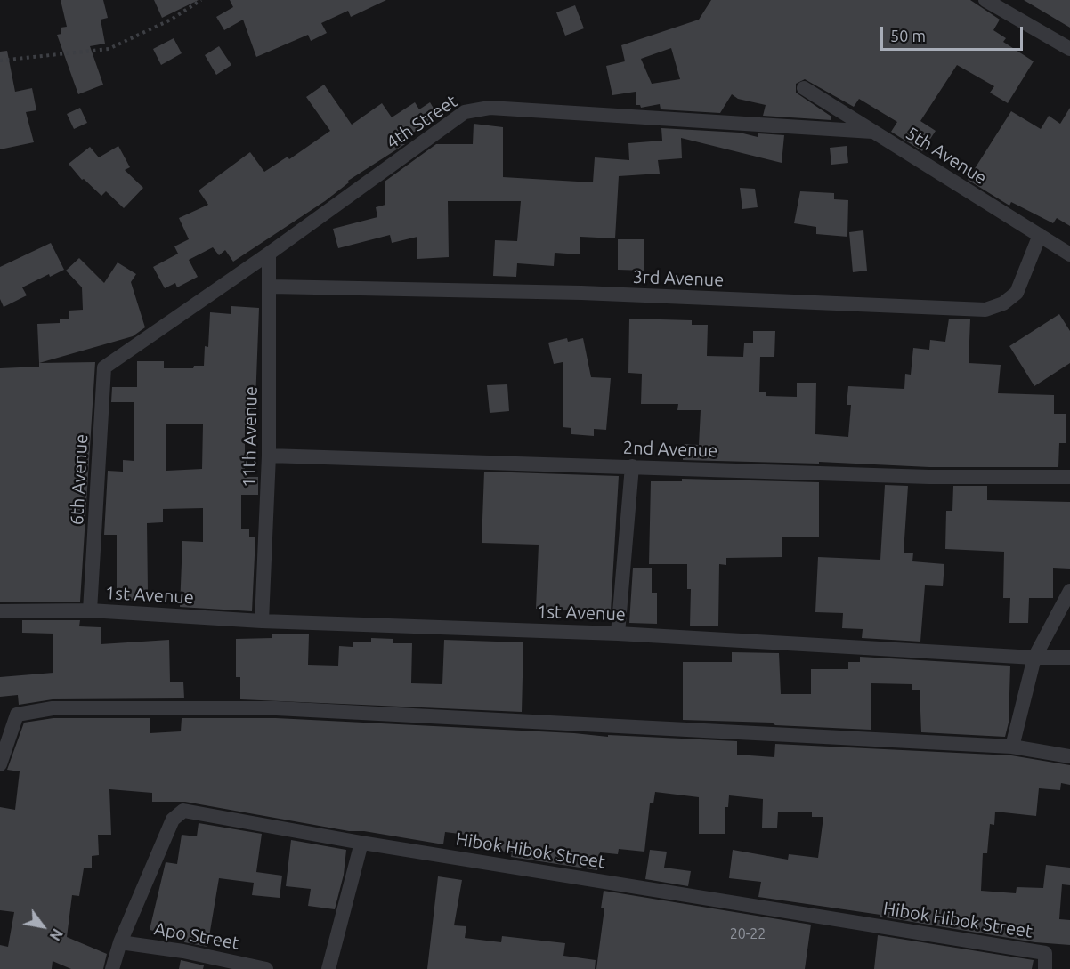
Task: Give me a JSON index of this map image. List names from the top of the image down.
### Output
{
  "streets": {
    "street": [
      "4th Street",
      "5th Avenue",
      "3rd Avenue",
      "11th Avenue",
      "2nd Avenue",
      "6th Avenue",
      "1st Avenue",
      "Hibok Hibok Street",
      "Apo Street"
    ]
  },
  "crossings": [
    ["4th Street", "5th Avenue"],
    ["4th Street", "11th Avenue"],
    ["4th Street", "6th Avenue"],
    ["5th Avenue", "3rd Avenue"],
    ["3rd Avenue", "11th Avenue"],
    ["11th Avenue", "2nd Avenue"],
    ["11th Avenue", "1st Avenue"],
    ["6th Avenue", "1st Avenue"],
    ["Hibok Hibok Street", "Apo Street"]
  ],
  "house_numbers": ["20-22"],
  "scale_bar": "50 m",
  "north": "bottom right"
}
